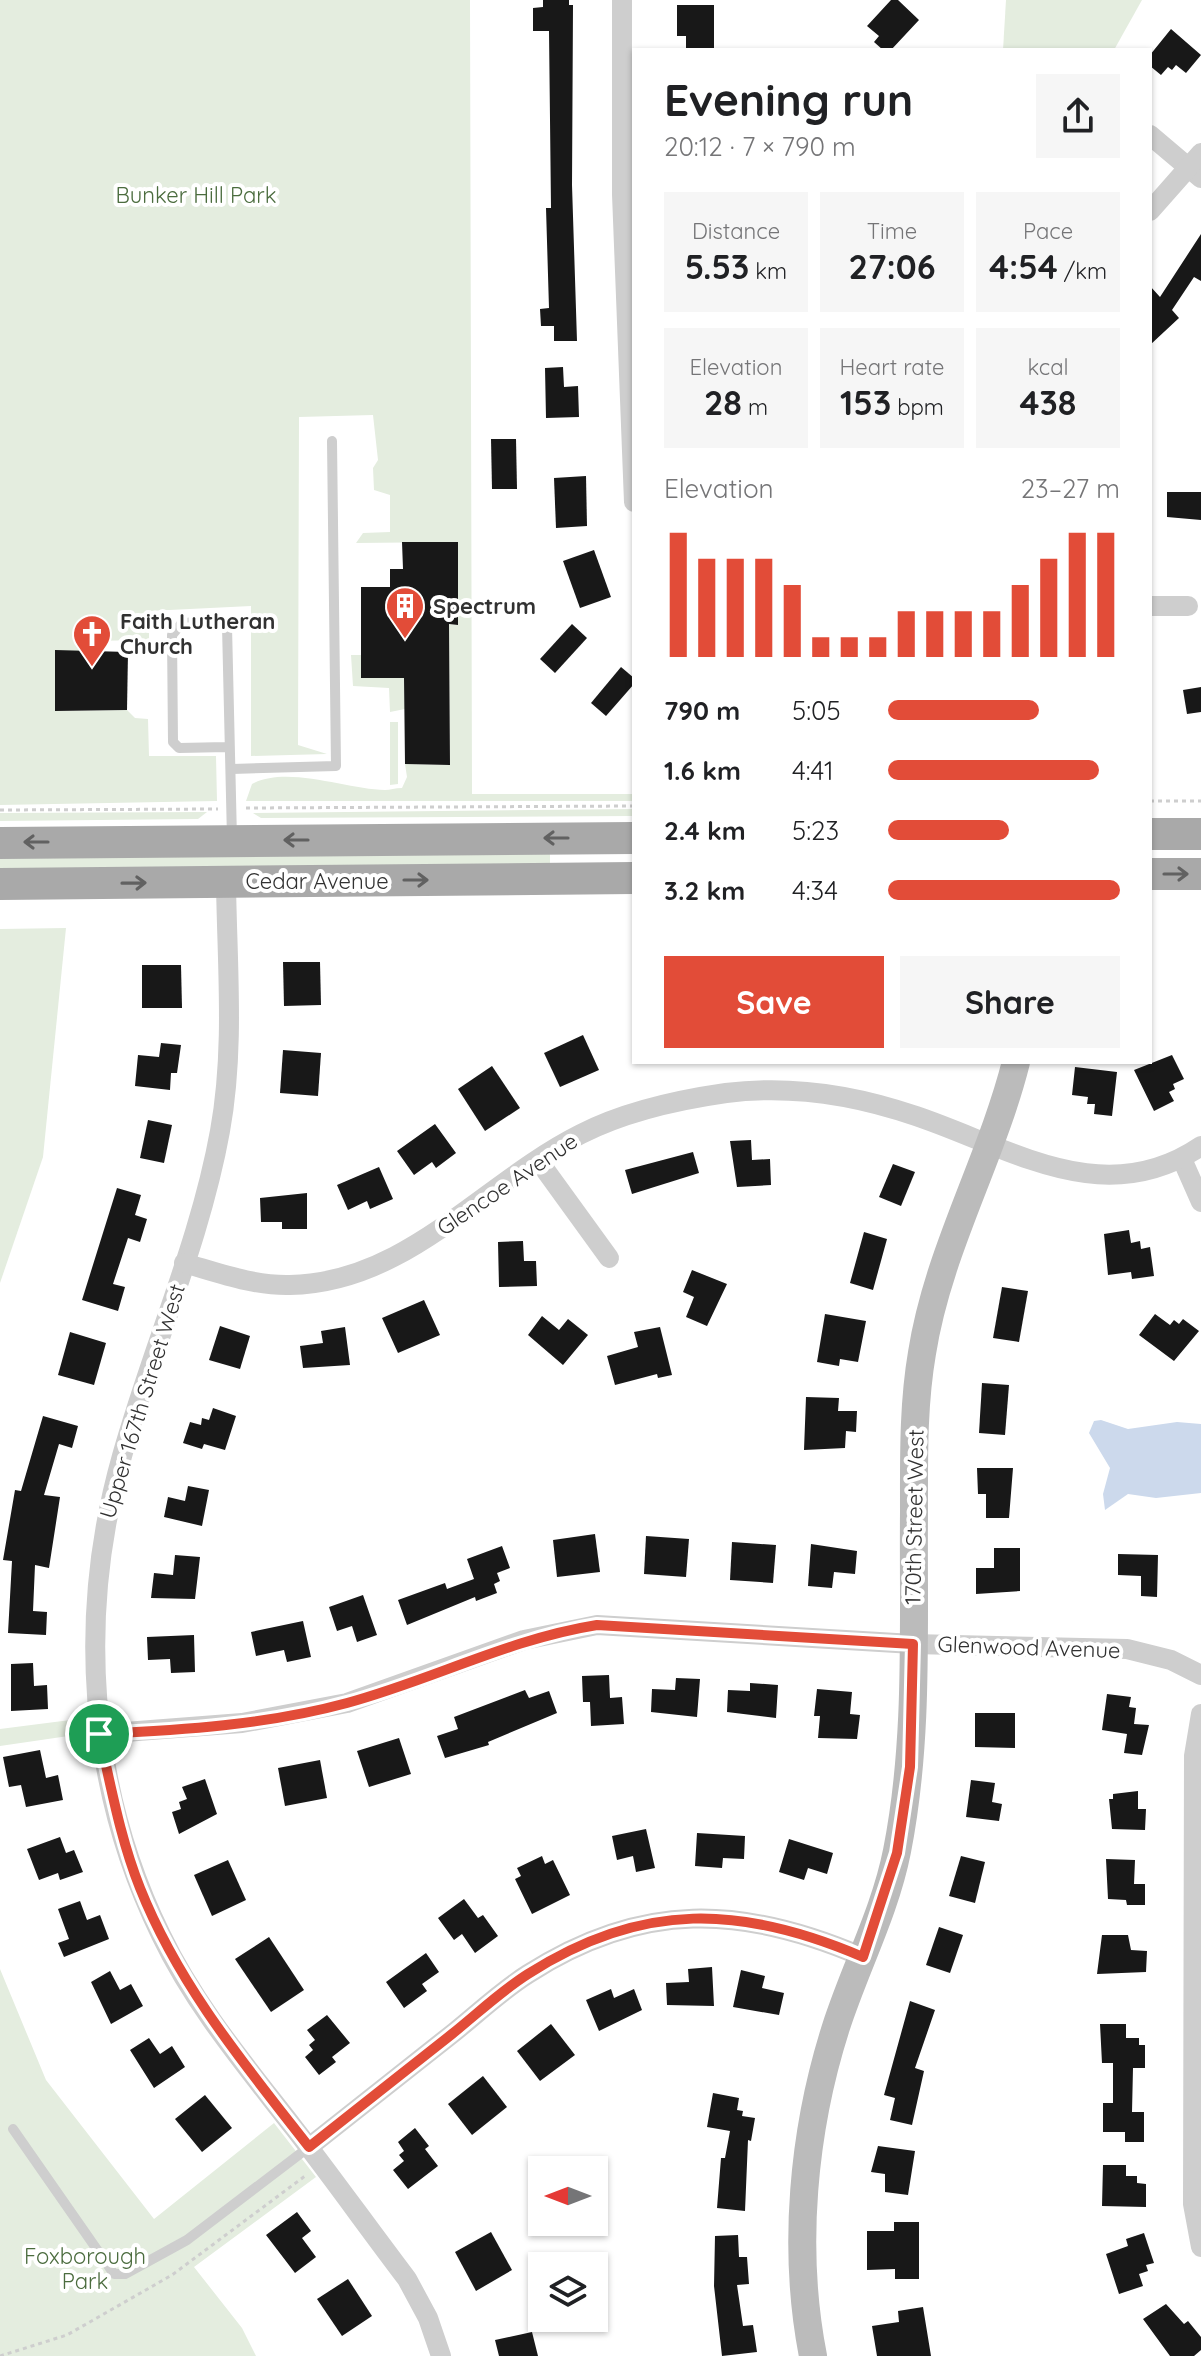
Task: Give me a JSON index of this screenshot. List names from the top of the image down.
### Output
{
  "streets": {
    "main road": ["Cedar Avenue"],
    "street": [
      "Glencoe Avenue",
      "Upper 167th Street West",
      "170th Street West",
      "Glenwood Avenue"
    ]
  },
  "crossings": [
    ["Cedar Avenue", "Upper 167th Street West"],
    ["Glencoe Avenue", "Upper 167th Street West"],
    ["Glencoe Avenue", "170th Street West"],
    ["Upper 167th Street West", "Glenwood Avenue"],
    ["170th Street West", "Glenwood Avenue"]
  ],
  "parks": ["Bunker Hill Park", "Foxborough Park"],
  "places": {
    "building": ["Spectrum"],
    "church": ["Faith Lutheran Church"]
  },
  "north": "left",
  "page": {
    "heading": ["Evening run", "20:12 · 7 × 790 m"],
    "stats": [
      ["Distance", "5.53 km"],
      ["Time", "27:06"],
      ["Pace", "4:54 /km"],
      ["Elevation", "28 m"],
      ["Heart rate", "153 bpm"],
      ["kcal", "438"]
    ],
    "chart": ["Elevation", "23–27 m"],
    "list": [
      {
        "name": "790 m",
        "note": "5:05"
      },
      {
        "name": "1.6 km",
        "note": "4:41"
      },
      {
        "name": "2.4 km",
        "note": "5:23"
      },
      {
        "name": "3.2 km",
        "note": "4:34"
      }
    ],
    "buttons": ["Save", "Share"]
  }
}
